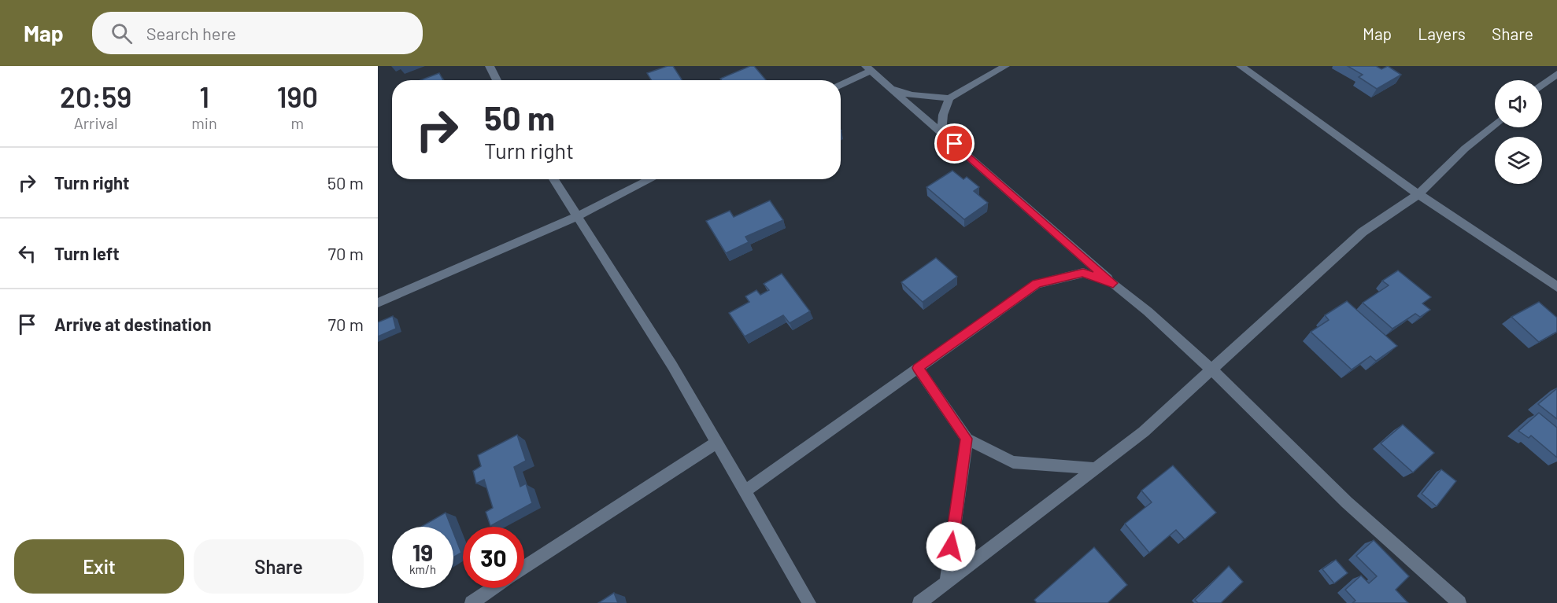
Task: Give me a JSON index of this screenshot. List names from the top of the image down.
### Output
{
  "page": {
    "header": "Map",
    "search": "Search here",
    "nav": ["Map", "Layers", "Share"],
    "eta": [
      "20:59",
      "Arrival",
      "1",
      "min",
      "190",
      "m"
    ],
    "turn": ["50 m", "Turn right"],
    "list": [
      {
        "name": "Turn right",
        "value": "50 m"
      },
      {
        "name": "Turn left",
        "value": "70 m"
      },
      {
        "name": "Arrive at destination",
        "value": "70 m"
      }
    ],
    "speed": "19 km/h",
    "limit": "30",
    "buttons": ["Exit", "Share"]
  }
}
